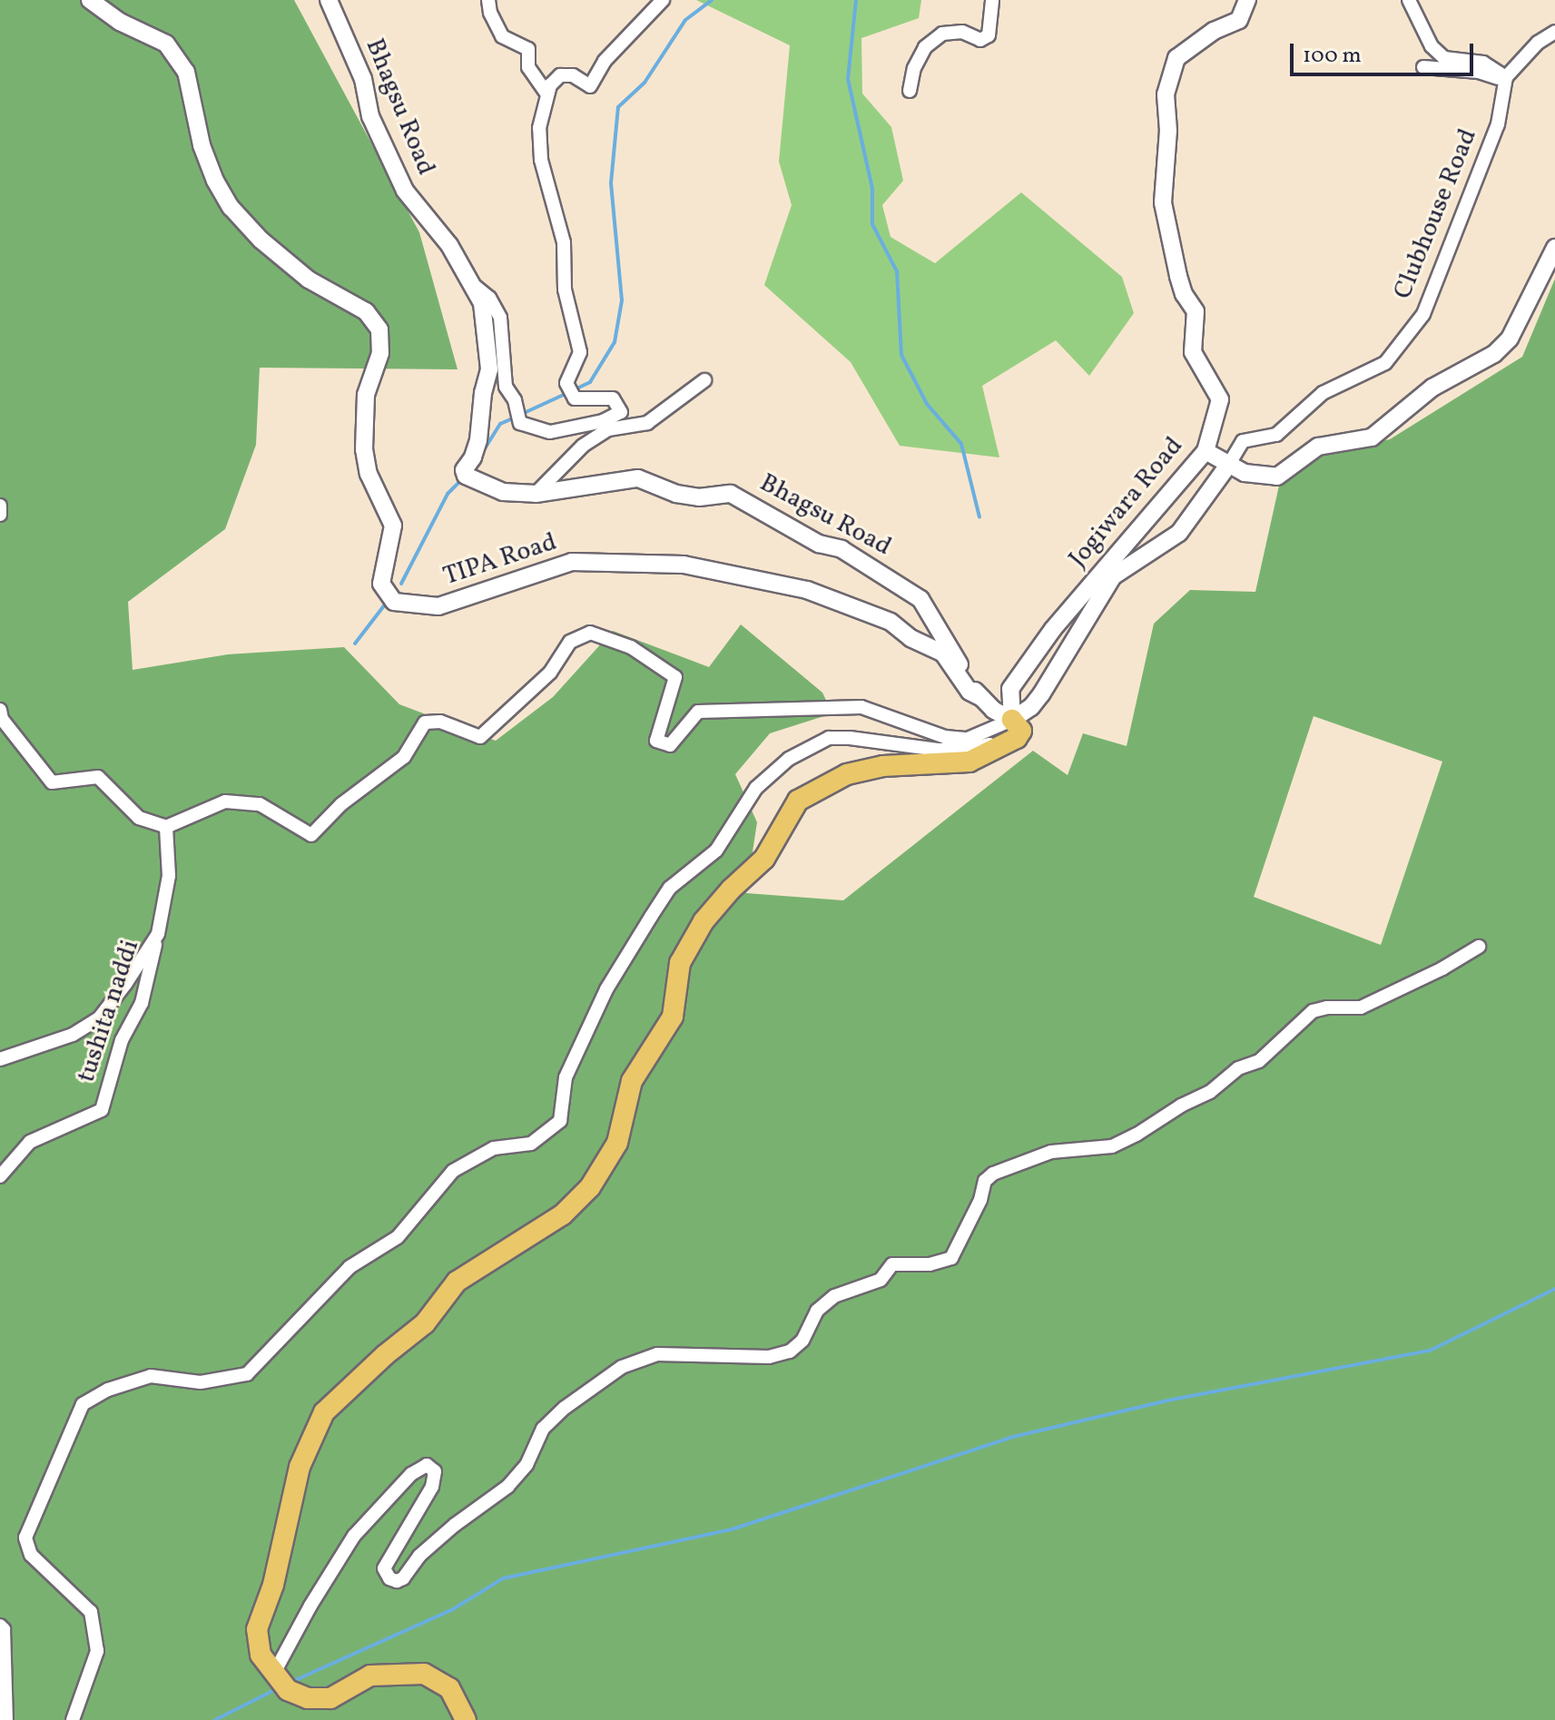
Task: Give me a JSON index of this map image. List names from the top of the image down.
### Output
{
  "streets": {
    "street": [
      "Bhagsu Road",
      "Clubhouse Road",
      "Jogiwara Road",
      "TIPA Road",
      "tushita naddi"
    ]
  },
  "crossings": [
    ["Bhagsu Road", "Jogiwara Road"],
    ["Bhagsu Road", "TIPA Road"]
  ],
  "scale_bar": "100 m"
}
